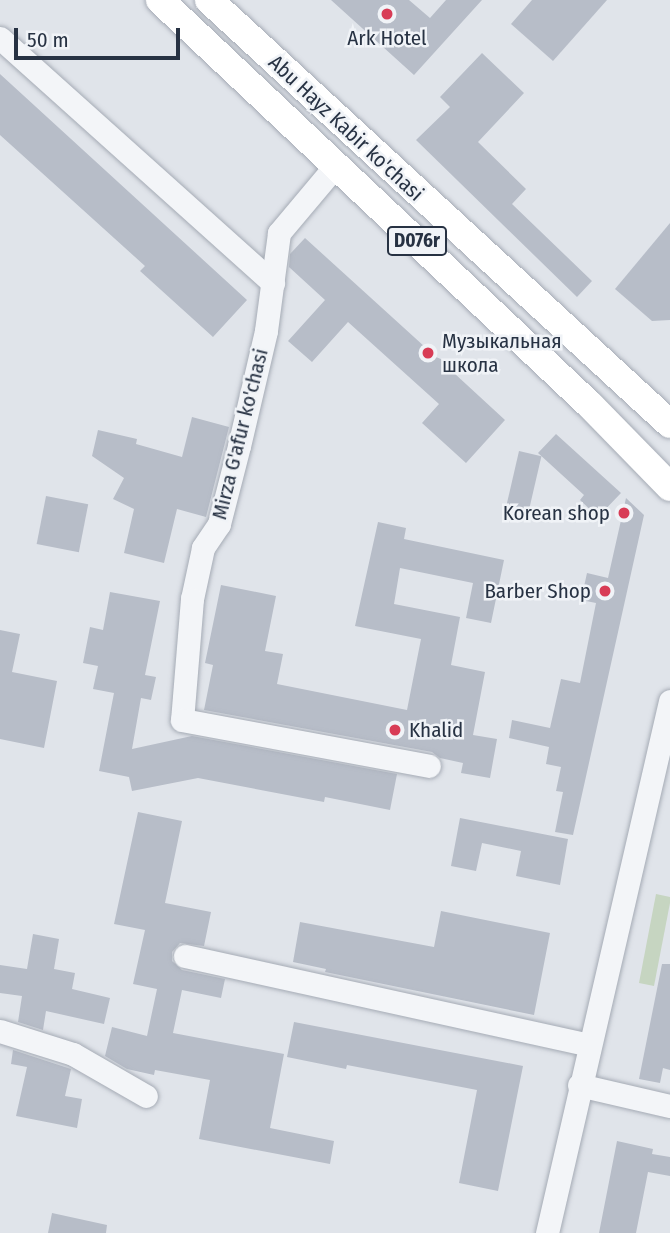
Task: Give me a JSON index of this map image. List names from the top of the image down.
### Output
{
  "streets": {
    "main road": ["Abu Hayz Kabir ko'chasi", "D076r"],
    "street": ["Mirza G'afur ko'chasi"]
  },
  "crossings": [
    ["Abu Hayz Kabir ko'chasi", "D076r"],
    ["Abu Hayz Kabir ko'chasi", "Mirza G'afur ko'chasi"]
  ],
  "places": [
    "Ark Hotel",
    "Музыкальная школа",
    "Korean shop",
    "Barber Shop",
    "Khalid"
  ],
  "scale_bar": "50 m"
}
